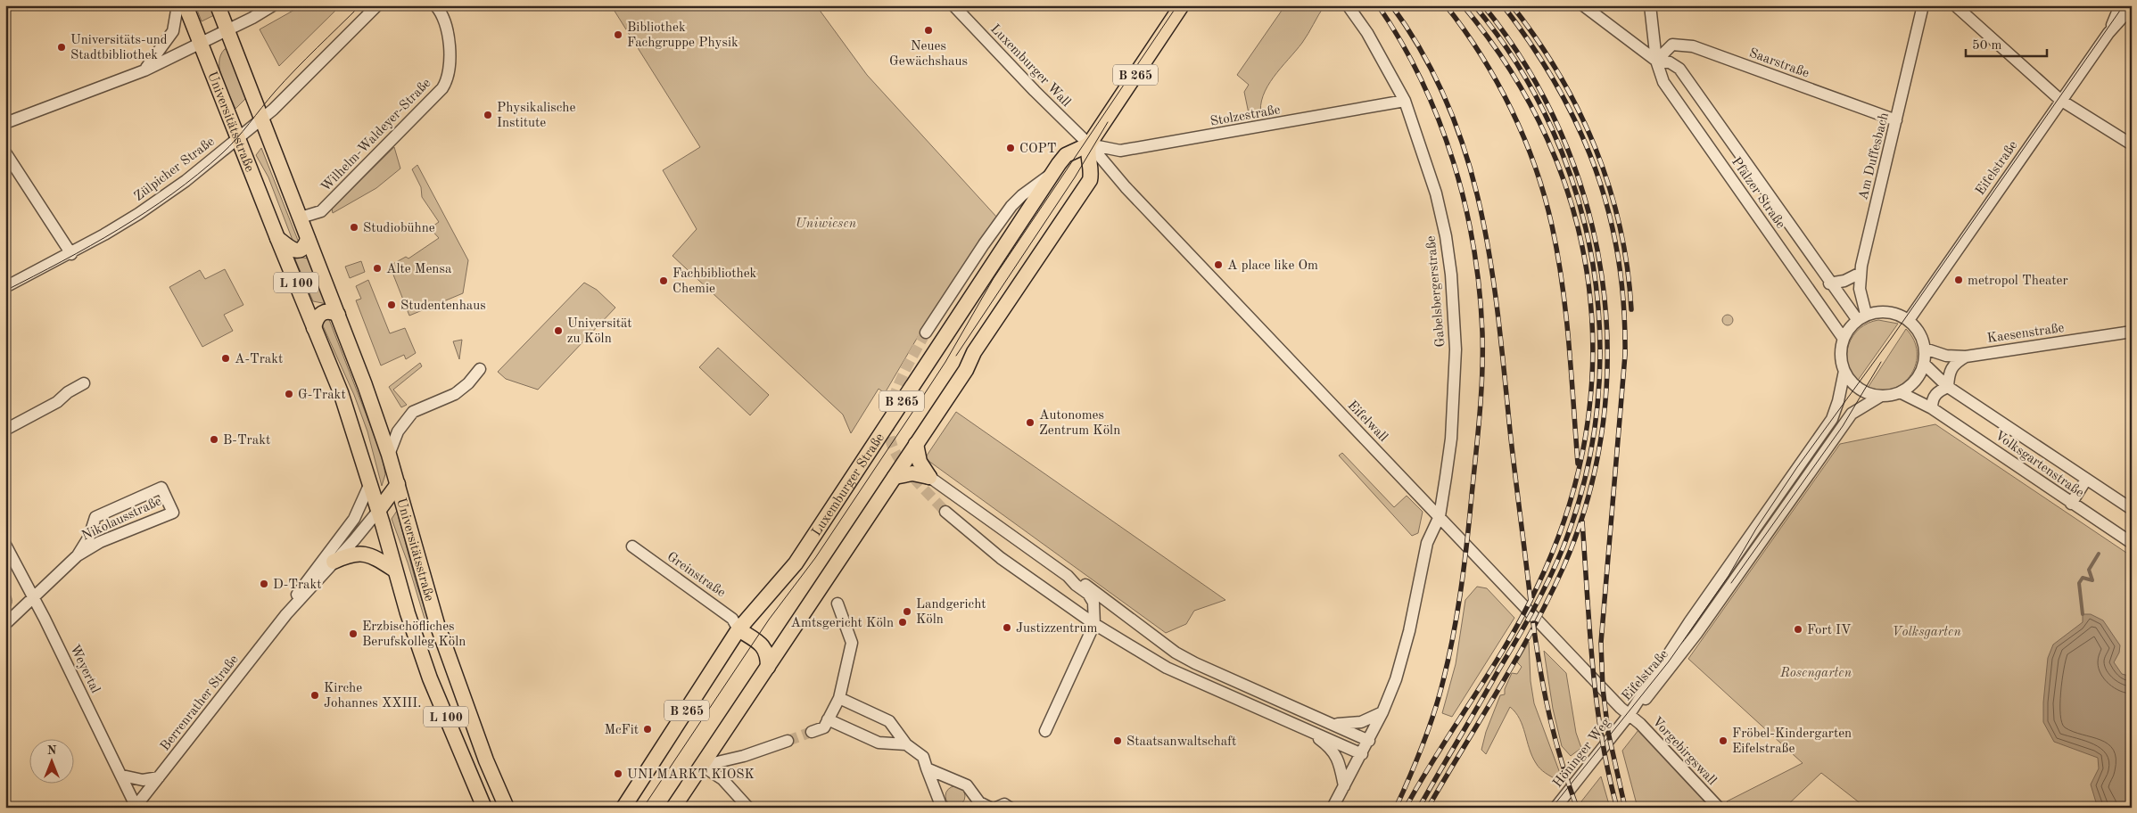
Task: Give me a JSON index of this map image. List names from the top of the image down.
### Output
{
  "streets": {
    "main road": [
      "B 265",
      "Universitätsstraße",
      "L 100",
      "Luxemburger Straße"
    ],
    "street": [
      "Saarstraße",
      "Luxemburger Wall",
      "Stolzestraße",
      "Wilhelm-Waldeyer-Straße",
      "Am Duffesbach",
      "Eifelstraße",
      "Zülpicher Straße",
      "Pfälzer Straße",
      "Gabelsbergerstraße",
      "Kaesenstraße",
      "Eifelwall",
      "Volksgartenstraße",
      "Nikolausstraße",
      "Greinstraße",
      "Weyertal",
      "Berrenrather Straße",
      "Vorgebirgswall",
      "Höninger Weg"
    ]
  },
  "crossings": [
    ["Saarstraße", "Am Duffesbach"],
    ["Saarstraße", "Pfälzer Straße"],
    ["Luxemburger Wall", "B 265"],
    ["Luxemburger Wall", "Stolzestraße"],
    ["Luxemburger Wall", "Eifelwall"],
    ["Luxemburger Wall", "Luxemburger Straße"],
    ["B 265", "Stolzestraße"],
    ["B 265", "Eifelwall"],
    ["B 265", "Luxemburger Straße"],
    ["Stolzestraße", "Gabelsbergerstraße"],
    ["Stolzestraße", "Eifelwall"],
    ["Stolzestraße", "Luxemburger Straße"],
    ["Universitätsstraße", "Wilhelm-Waldeyer-Straße"],
    ["Universitätsstraße", "Zülpicher Straße"],
    ["Universitätsstraße", "L 100"],
    ["Universitätsstraße", "Berrenrather Straße"],
    ["Am Duffesbach", "Eifelstraße"],
    ["Am Duffesbach", "Pfälzer Straße"],
    ["Am Duffesbach", "Kaesenstraße"],
    ["Am Duffesbach", "Volksgartenstraße"],
    ["Eifelstraße", "Pfälzer Straße"],
    ["Eifelstraße", "Kaesenstraße"],
    ["Eifelstraße", "Eifelwall"],
    ["Eifelstraße", "Volksgartenstraße"],
    ["Eifelstraße", "Vorgebirgswall"],
    ["Eifelstraße", "Höninger Weg"],
    ["Pfälzer Straße", "Kaesenstraße"],
    ["Pfälzer Straße", "Volksgartenstraße"],
    ["Gabelsbergerstraße", "Eifelwall"],
    ["Kaesenstraße", "Volksgartenstraße"],
    ["Eifelwall", "Luxemburger Straße"],
    ["Eifelwall", "Vorgebirgswall"],
    ["Eifelwall", "Höninger Weg"],
    ["Luxemburger Straße", "Greinstraße"],
    ["Nikolausstraße", "Weyertal"],
    ["Weyertal", "Berrenrather Straße"],
    ["Vorgebirgswall", "Höninger Weg"]
  ],
  "parks": ["Uniwiesen", "Volksgarten", "Rosengarten"],
  "places": [
    "Neues Gewächshaus",
    "Bibliothek Fachgruppe Physik",
    "Universitäts-und Stadtbibliothek",
    "Physikalische Institute",
    "COPT",
    "Studiobühne",
    "A place like Om",
    "Alte Mensa",
    "metropol Theater",
    "Fachbibliothek Chemie",
    "Studentenhaus",
    "Universität zu Köln",
    "A-Trakt",
    "G-Trakt",
    "Autonomes Zentrum Köln",
    "B-Trakt",
    "D-Trakt",
    "Landgericht Köln",
    "Amtsgericht Köln",
    "Justizzentrum",
    "Fort IV",
    "Erzbischöfliches Berufskolleg Köln",
    "Kirche Johannes XXIII.",
    "McFit",
    "Staatsanwaltschaft",
    "Fröbel-Kindergarten Eifelstraße",
    "UNI MARKT KIOSK"
  ],
  "scale_bar": "50 m",
  "north": "top"
}
